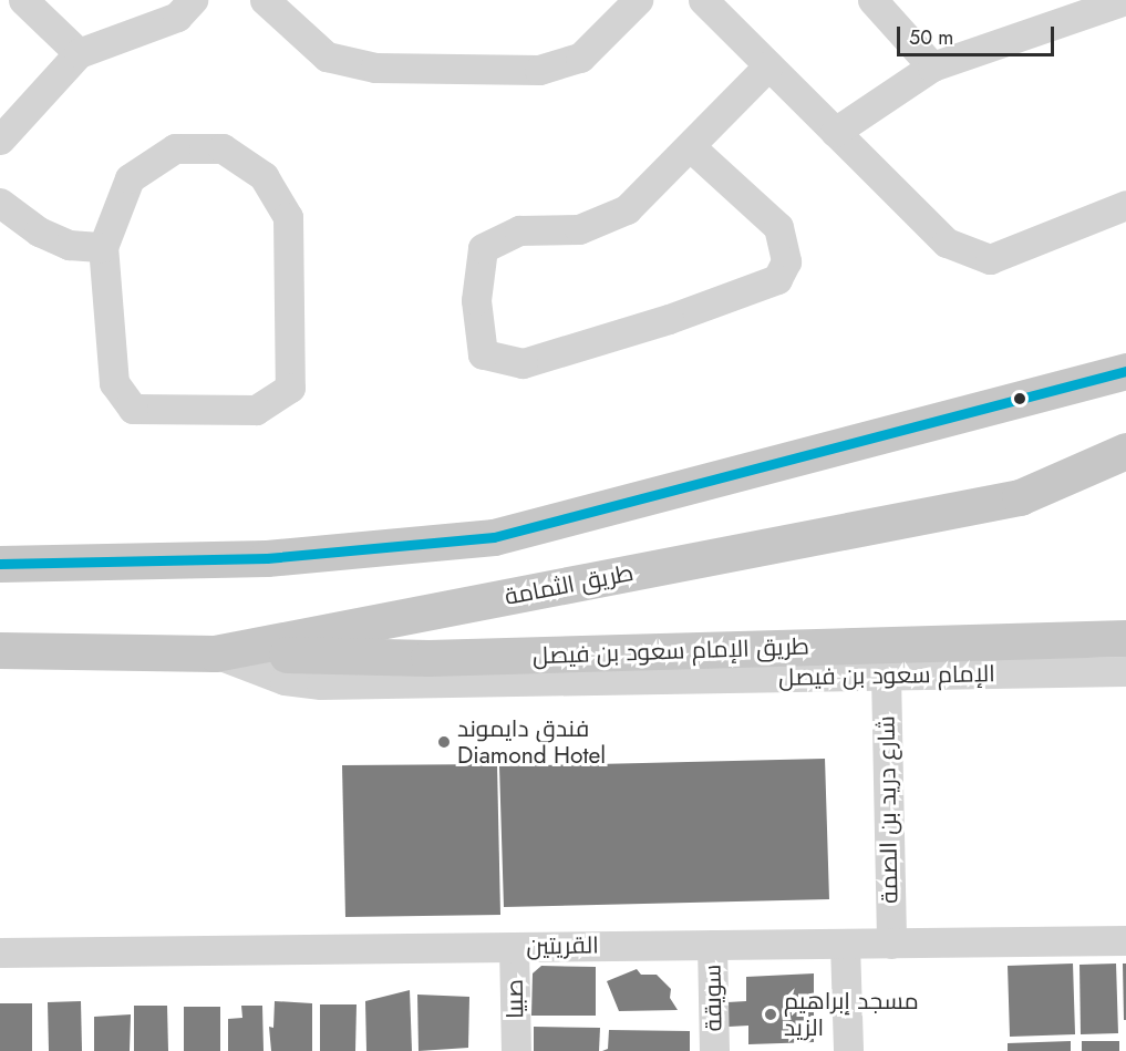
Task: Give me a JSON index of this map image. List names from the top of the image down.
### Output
{
  "streets": {
    "main road": ["طريق الثمامة", "طريق الإمام سعود بن فيصل"],
    "street": [
      "الإمام سعود بن فيصل",
      "شارع دريد بن الصمة",
      "القريتين",
      "سويقة",
      "صبيا"
    ]
  },
  "crossings": [
    ["طريق الثمامة", "طريق الإمام سعود بن فيصل"],
    ["طريق الثمامة", "الإمام سعود بن فيصل"],
    ["طريق الإمام سعود بن فيصل", "الإمام سعود بن فيصل"],
    ["الإمام سعود بن فيصل", "شارع دريد بن الصمة"],
    ["شارع دريد بن الصمة", "القريتين"],
    ["القريتين", "سويقة"],
    ["القريتين", "صبيا"]
  ],
  "places": ["فندق دايموند Diamond Hotel", "مسجد إبراهيم الزيد"],
  "scale_bar": "50 m"
}
